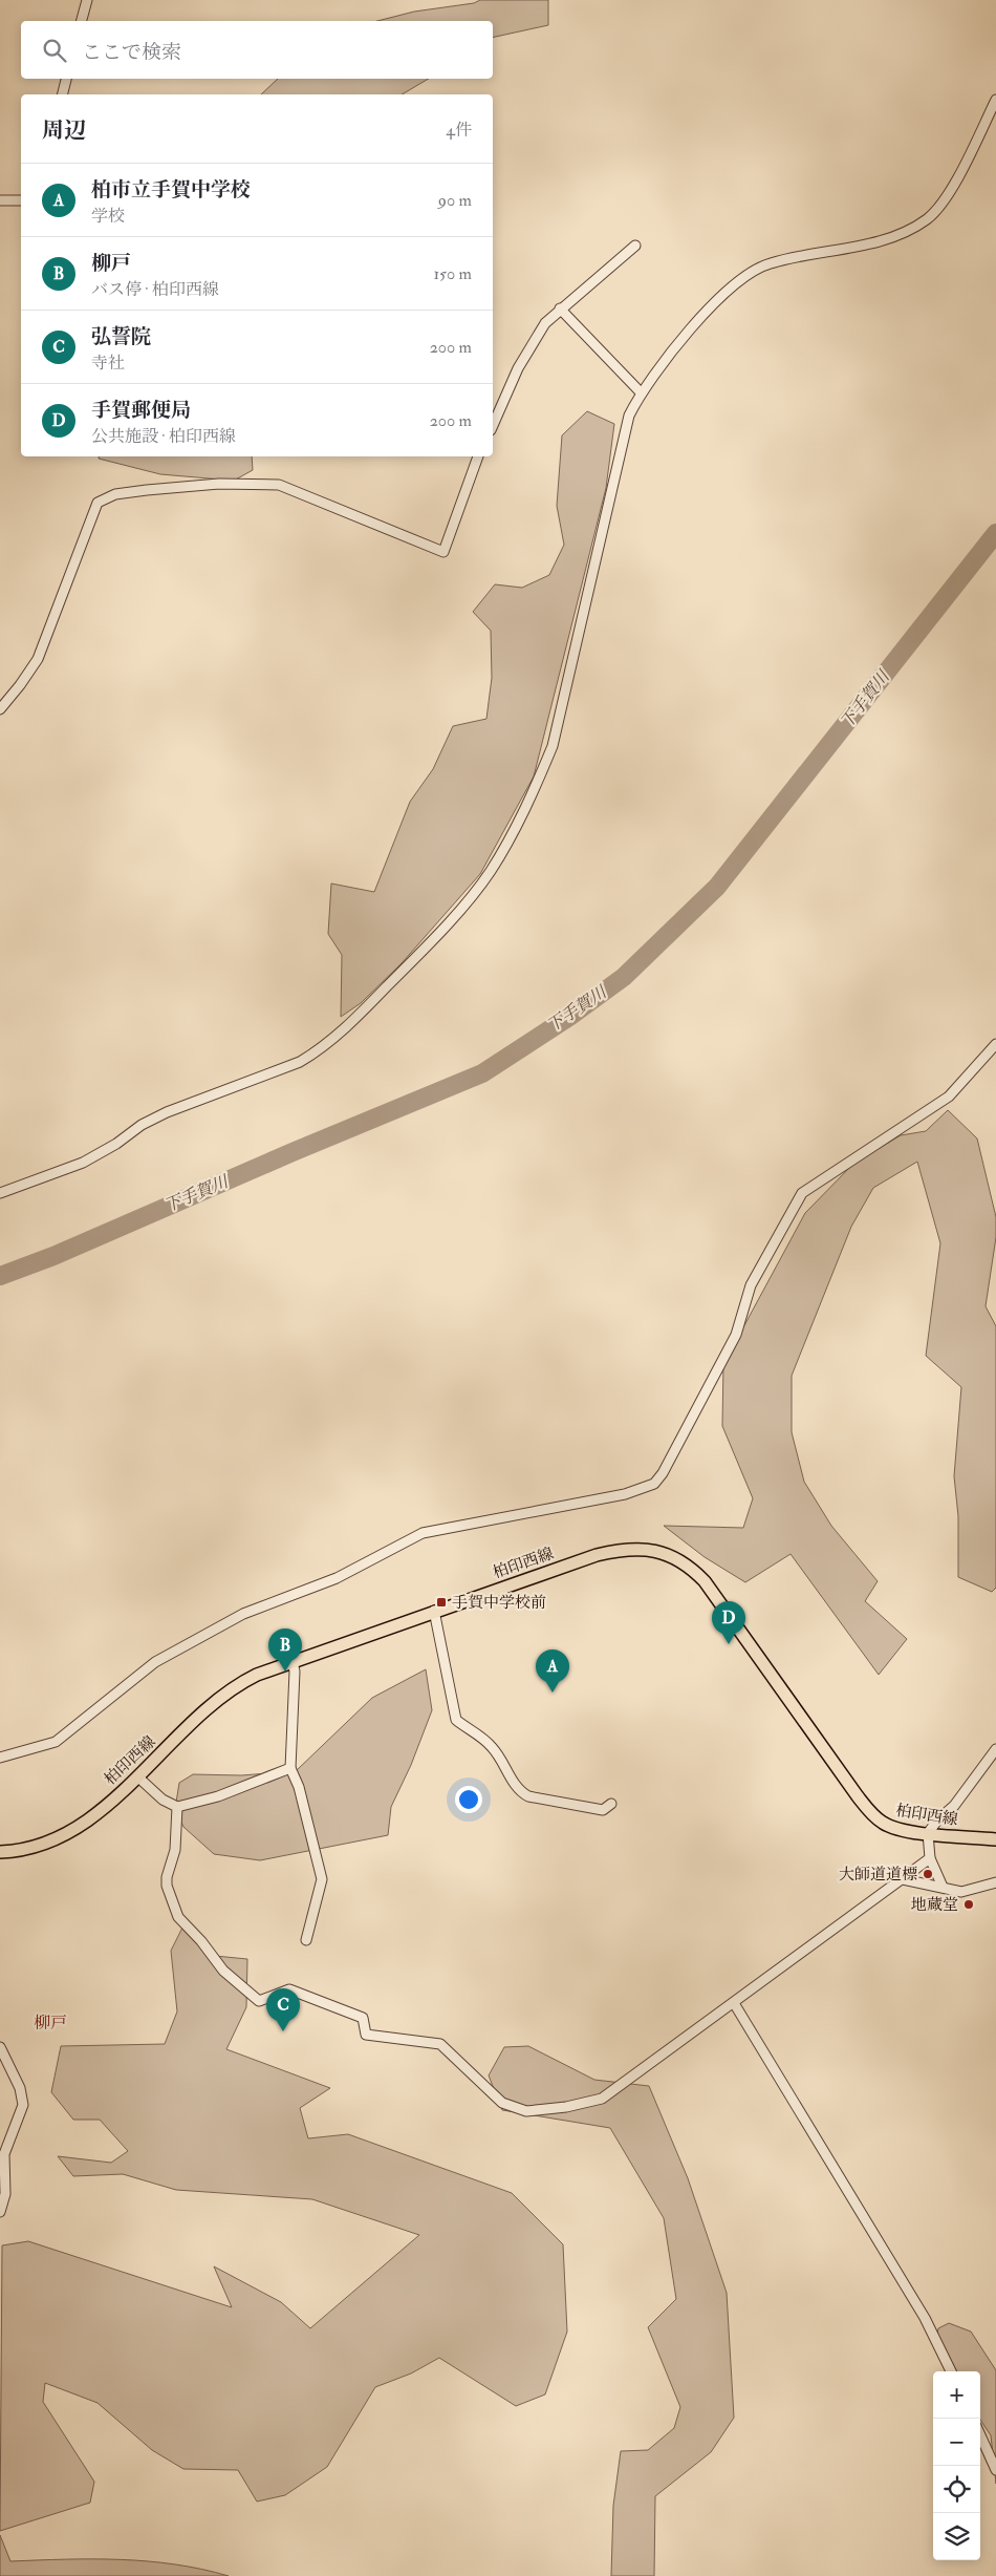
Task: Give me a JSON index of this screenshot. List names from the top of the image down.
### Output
{
  "streets": {
    "main road": ["柏印西線"]
  },
  "districts": ["柳戸"],
  "water": ["下手賀川"],
  "places": {
    "transit": ["手賀中学校前"],
    "other": ["大師道道標", "地蔵堂"]
  },
  "page": {
    "search": "ここで検索",
    "heading": ["周辺", "4件"],
    "list": [
      {
        "mark": "A",
        "name": "柏市立手賀中学校",
        "note": "学校",
        "value": "90 m"
      },
      {
        "mark": "B",
        "name": "柳戸",
        "note": "バス停 · 柏印西線",
        "value": "150 m"
      },
      {
        "mark": "C",
        "name": "弘誓院",
        "note": "寺社",
        "value": "200 m"
      },
      {
        "mark": "D",
        "name": "手賀郵便局",
        "note": "公共施設 · 柏印西線",
        "value": "200 m"
      }
    ],
    "pins": [
      "D",
      "B",
      "A",
      "C"
    ],
    "map_buttons": ["+", "−"]
  }
}
